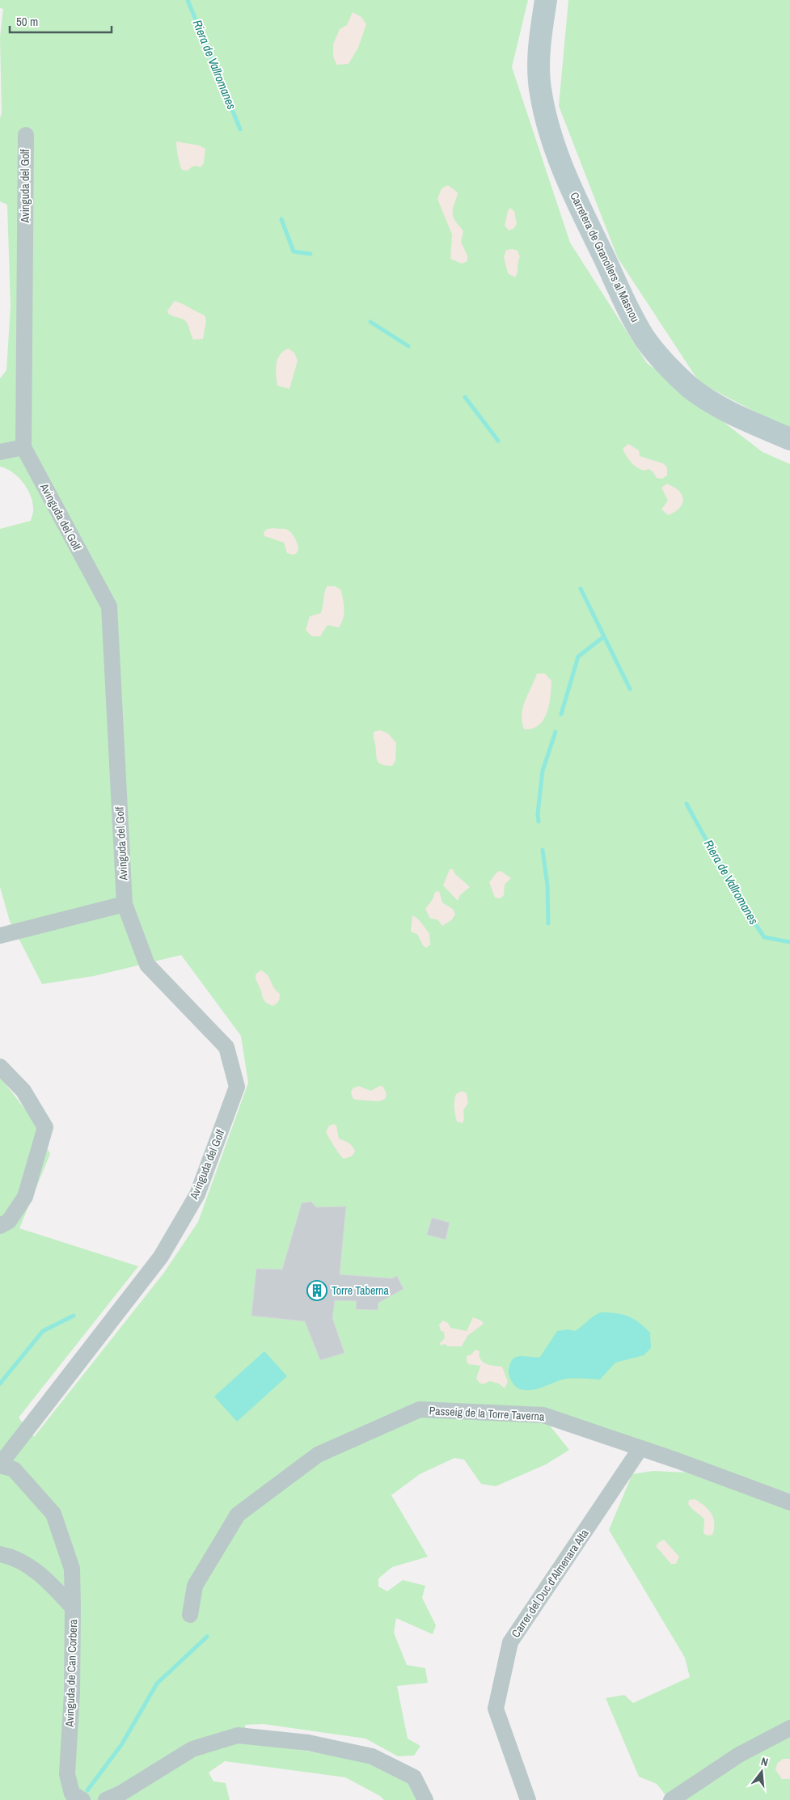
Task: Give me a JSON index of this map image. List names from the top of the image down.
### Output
{
  "streets": {
    "main road": ["Carretera de Granollers al Masnou"],
    "street": [
      "Avinguda del Golf",
      "Passeig de la Torre Taverna",
      "Carrer del Duc d'Almenara Alta",
      "Avinguda de Can Corbera"
    ]
  },
  "crossings": [
    ["Passeig de la Torre Taverna", "Carrer del Duc d'Almenara Alta"]
  ],
  "water": ["Riera de Vallromanes"],
  "places": {
    "building": ["Torre Taberna"]
  },
  "scale_bar": "50 m",
  "north": "top"
}
